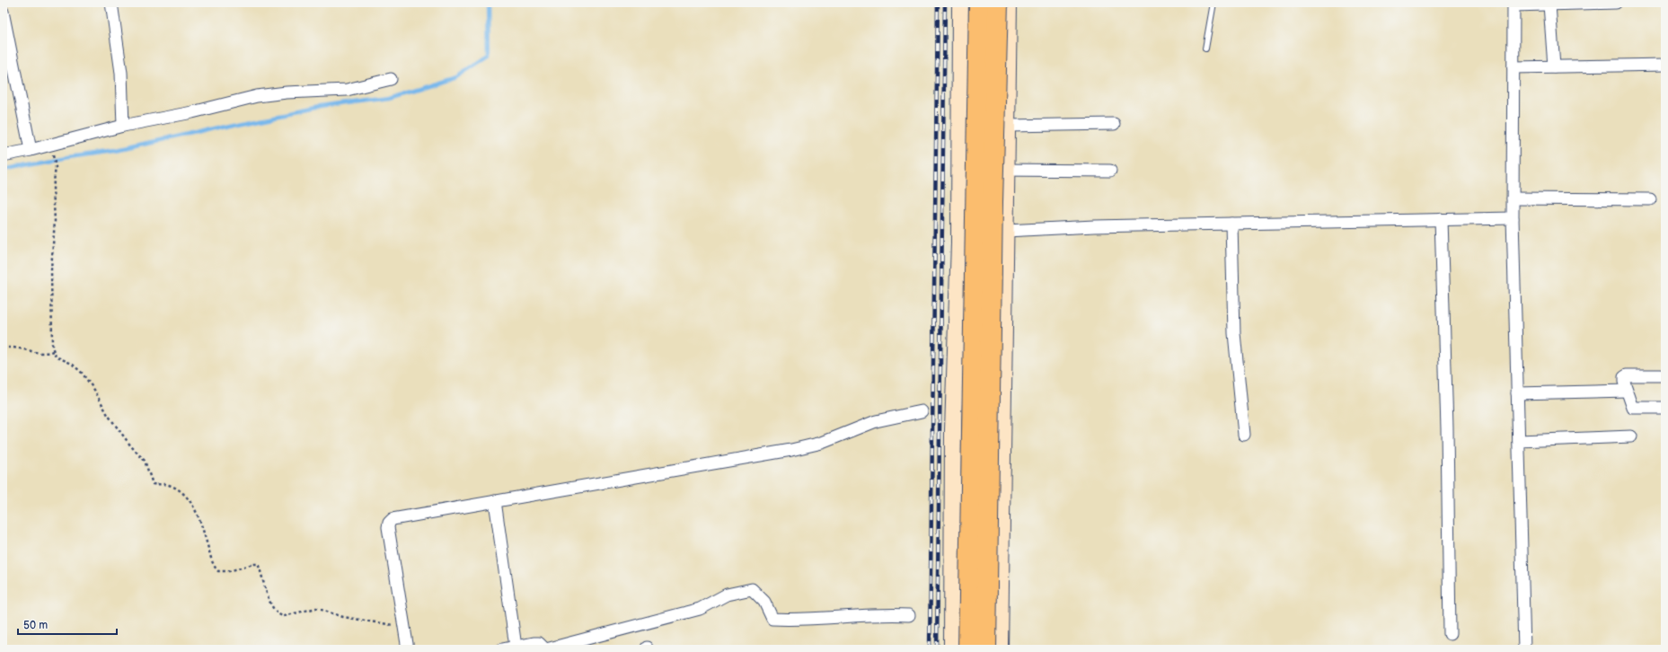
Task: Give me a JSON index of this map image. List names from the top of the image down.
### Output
{
  "scale_bar": "50 m"
}
